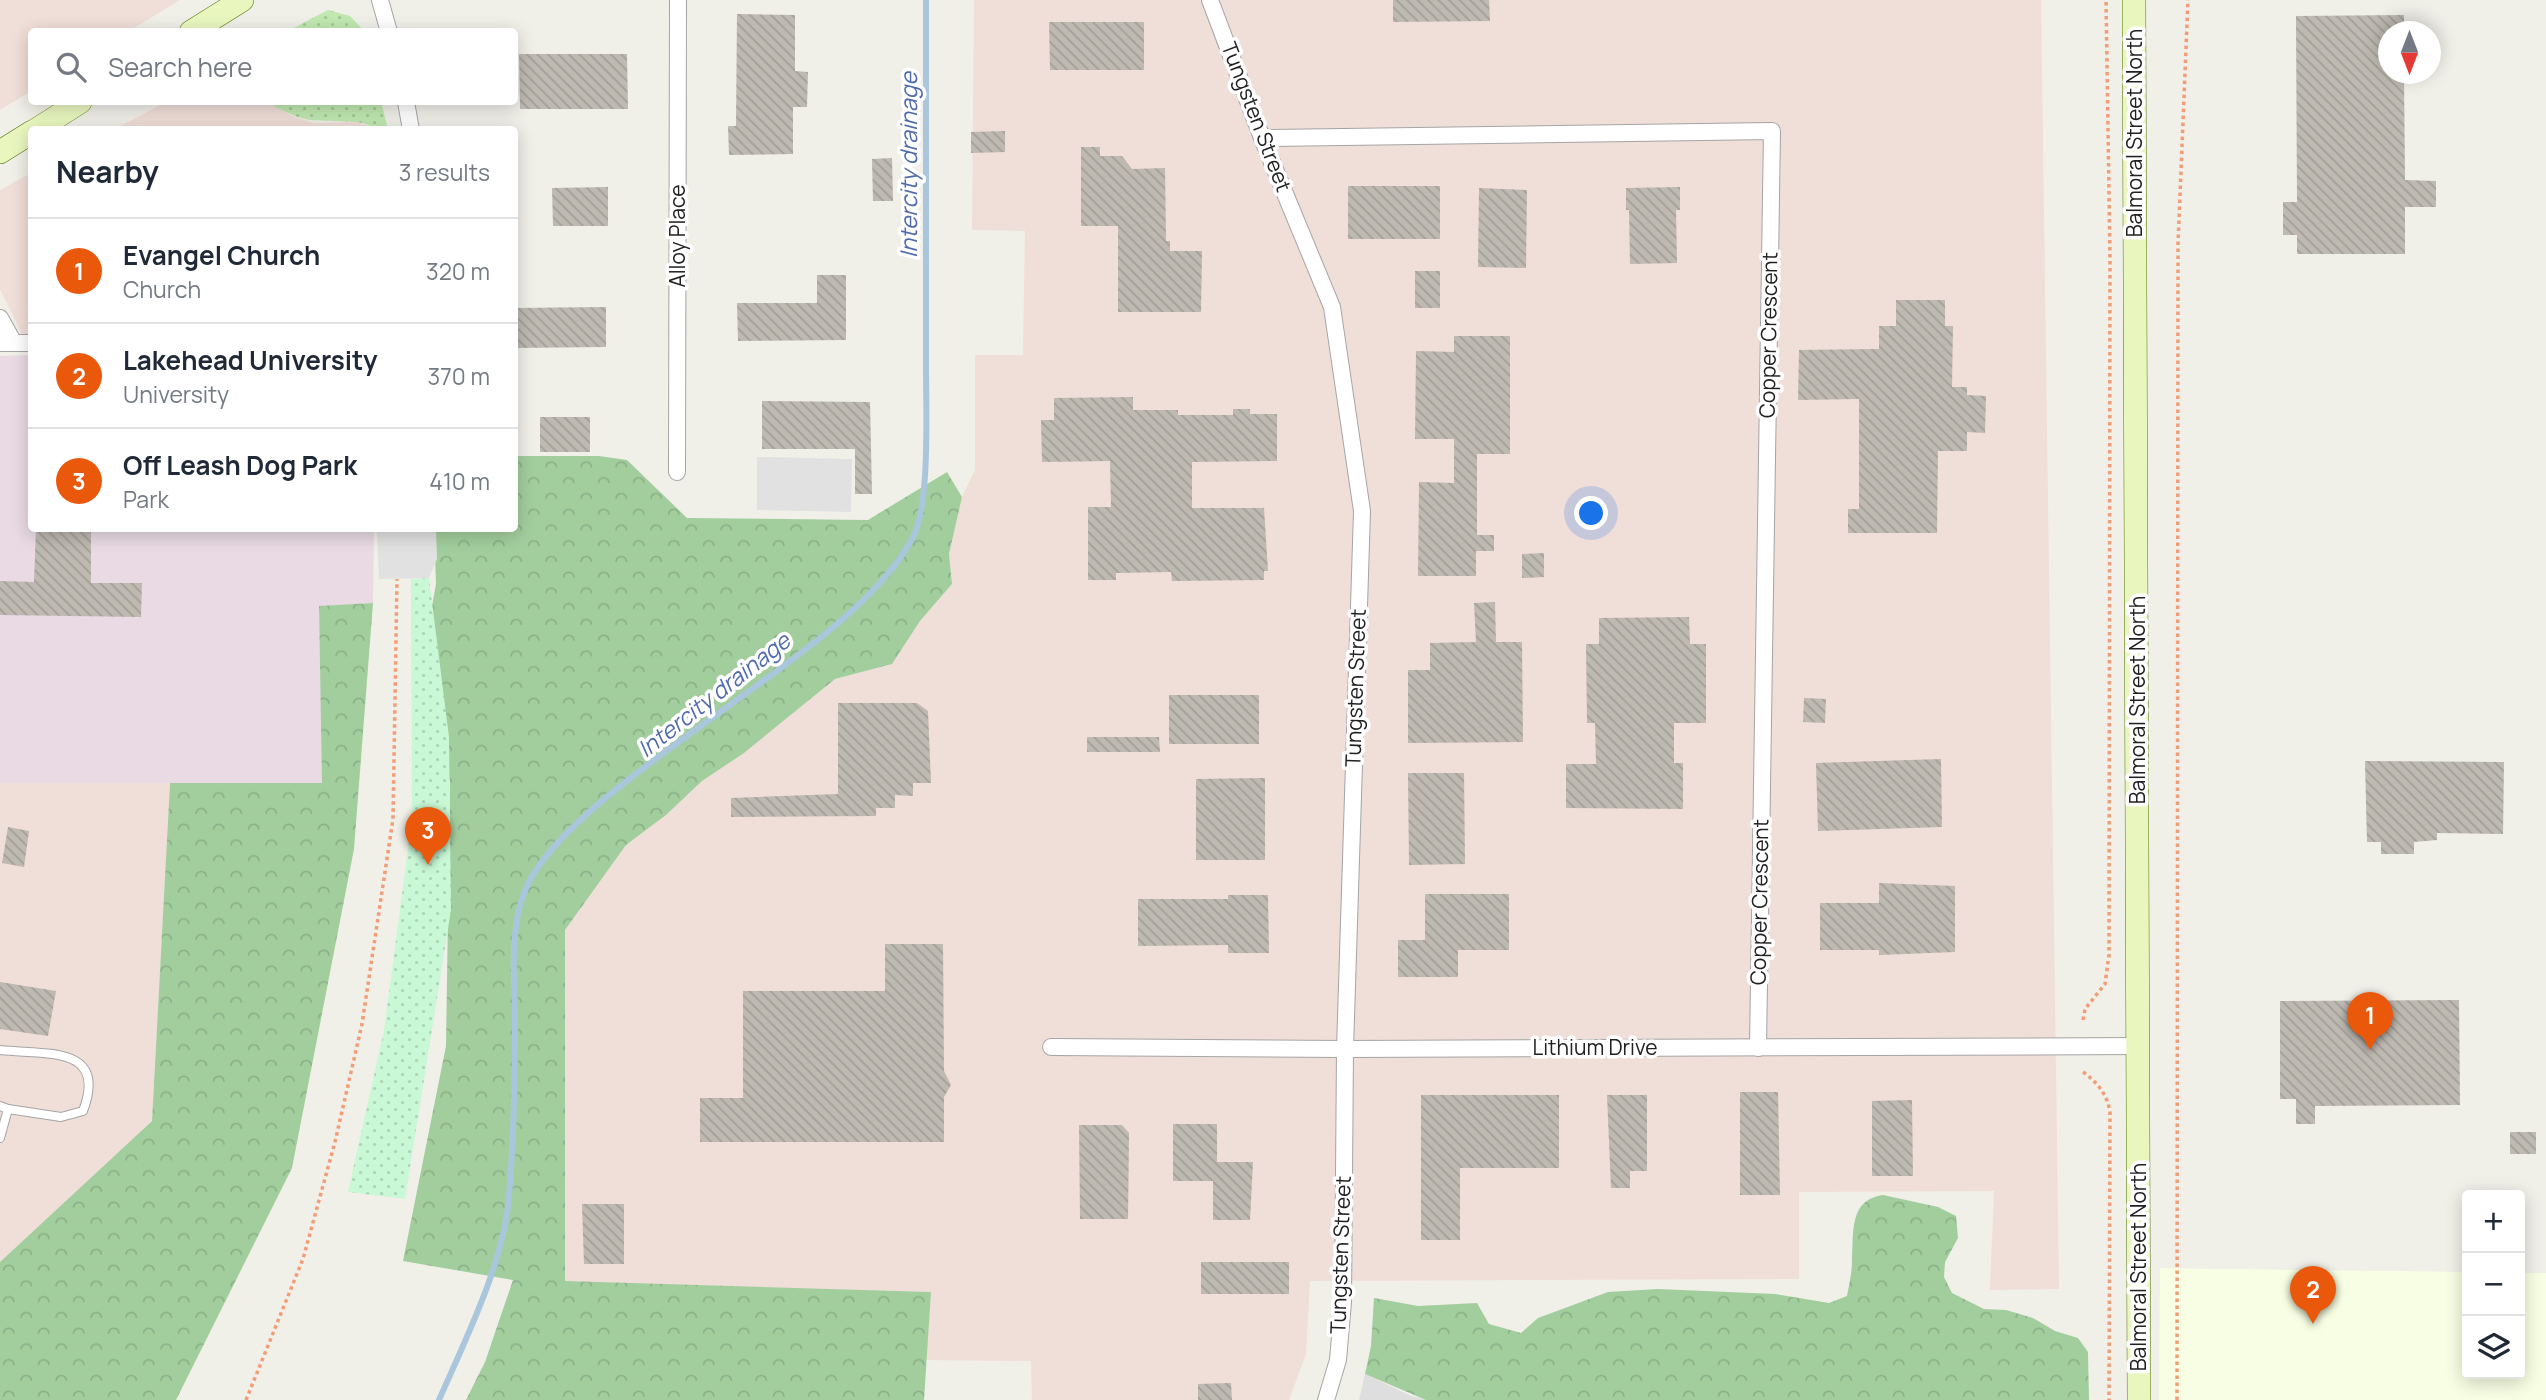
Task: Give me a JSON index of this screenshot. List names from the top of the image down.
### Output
{
  "streets": {
    "main road": ["Balmoral Street North"],
    "street": [
      "Tungsten Street",
      "Alloy Place",
      "Copper Crescent",
      "Lithium Drive"
    ]
  },
  "crossings": [
    ["Tungsten Street", "Copper Crescent"],
    ["Tungsten Street", "Lithium Drive"],
    ["Balmoral Street North", "Lithium Drive"],
    ["Copper Crescent", "Lithium Drive"]
  ],
  "water": ["Intercity drainage"],
  "north": "bottom",
  "page": {
    "search": "Search here",
    "heading": ["Nearby", "3 results"],
    "list": [
      {
        "mark": "1",
        "name": "Evangel Church",
        "note": "Church",
        "value": "320 m"
      },
      {
        "mark": "2",
        "name": "Lakehead University",
        "note": "University",
        "value": "370 m"
      },
      {
        "mark": "3",
        "name": "Off Leash Dog Park",
        "note": "Park",
        "value": "410 m"
      }
    ],
    "pins": ["3", "1", "2"],
    "map_buttons": ["+", "−"]
  }
}
